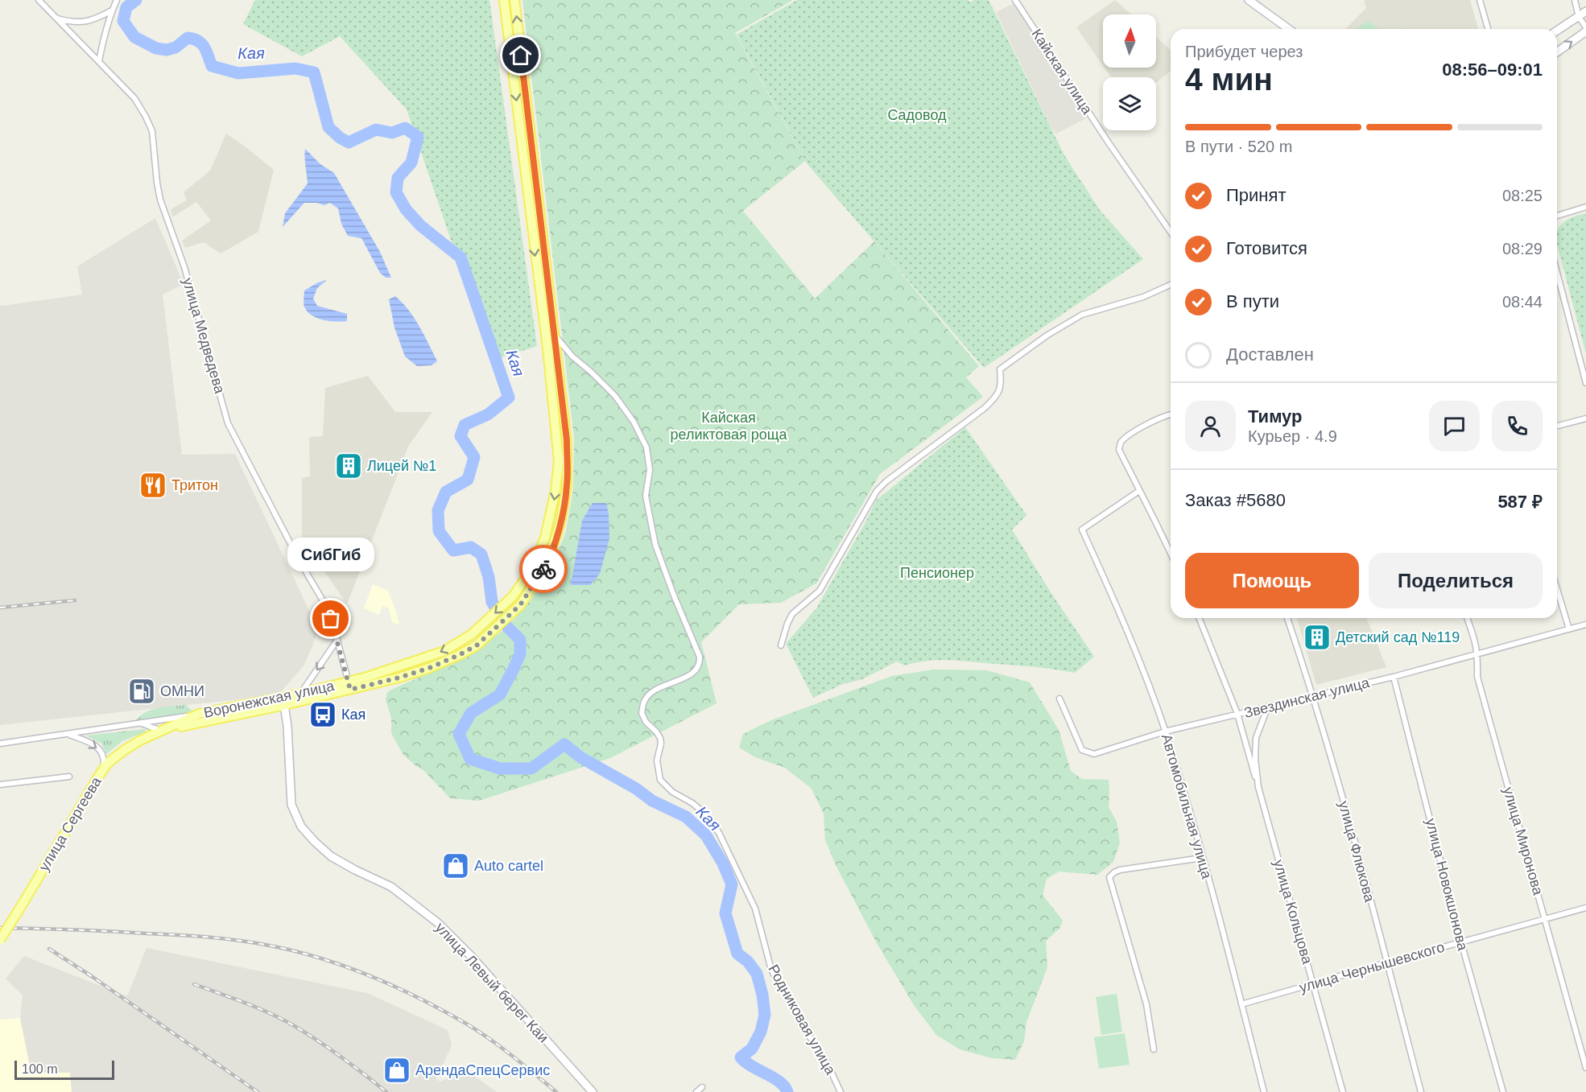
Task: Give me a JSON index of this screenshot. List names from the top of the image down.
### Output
{
  "streets": {
    "main road": ["Воронежская улица", "улица Сергеева"],
    "street": [
      "Кайская улица",
      "улица Медведева",
      "Звездинская улица",
      "Автомобильная улица",
      "улица Миронова",
      "улица Флюкова",
      "улица Новокшонова",
      "улица Кольцова",
      "улица Чернышевского",
      "улица Левый берег Каи",
      "Родниковая улица"
    ]
  },
  "crossings": [
    ["улица Медведева", "Воронежская улица"],
    ["Звездинская улица", "Автомобильная улица"],
    ["Звездинская улица", "улица Миронова"],
    ["Звездинская улица", "улица Флюкова"],
    ["Звездинская улица", "улица Новокшонова"],
    ["Звездинская улица", "улица Кольцова"],
    ["Воронежская улица", "улица Сергеева"],
    ["Воронежская улица", "улица Левый берег Каи"],
    ["Воронежская улица", "Родниковая улица"],
    ["Автомобильная улица", "улица Чернышевского"],
    ["улица Миронова", "улица Чернышевского"],
    ["улица Флюкова", "улица Чернышевского"],
    ["улица Новокшонова", "улица Чернышевского"],
    ["улица Кольцова", "улица Чернышевского"]
  ],
  "water": ["Кая"],
  "parks": ["Садовод", "Кайская реликтовая роща", "Пенсионер"],
  "places": {
    "building": ["Лицей №1", "Детский сад №119"],
    "restaurant": ["Тритон"],
    "other": ["СибГиб"],
    "fuel station": ["ОМНИ"],
    "bus stop": ["Кая"],
    "shop": ["Auto cartel", "АрендаСпецСервис"]
  },
  "scale_bar": "100 m",
  "north": "top",
  "page": {
    "heading": ["4 мин", "Прибудет через", "08:56–09:01"],
    "panel": [
      "Тимур",
      "Курьер · 4.9",
      "Заказ #5680",
      "587 ₽"
    ],
    "bar": "В пути · 520 m",
    "list": [
      ["Принят", "08:25"],
      ["Готовится", "08:29"],
      ["В пути", "08:44"],
      "Доставлен"
    ],
    "bubble": "СибГиб",
    "buttons": ["Помощь", "Поделиться"],
    "scale": "100 m"
  }
}
